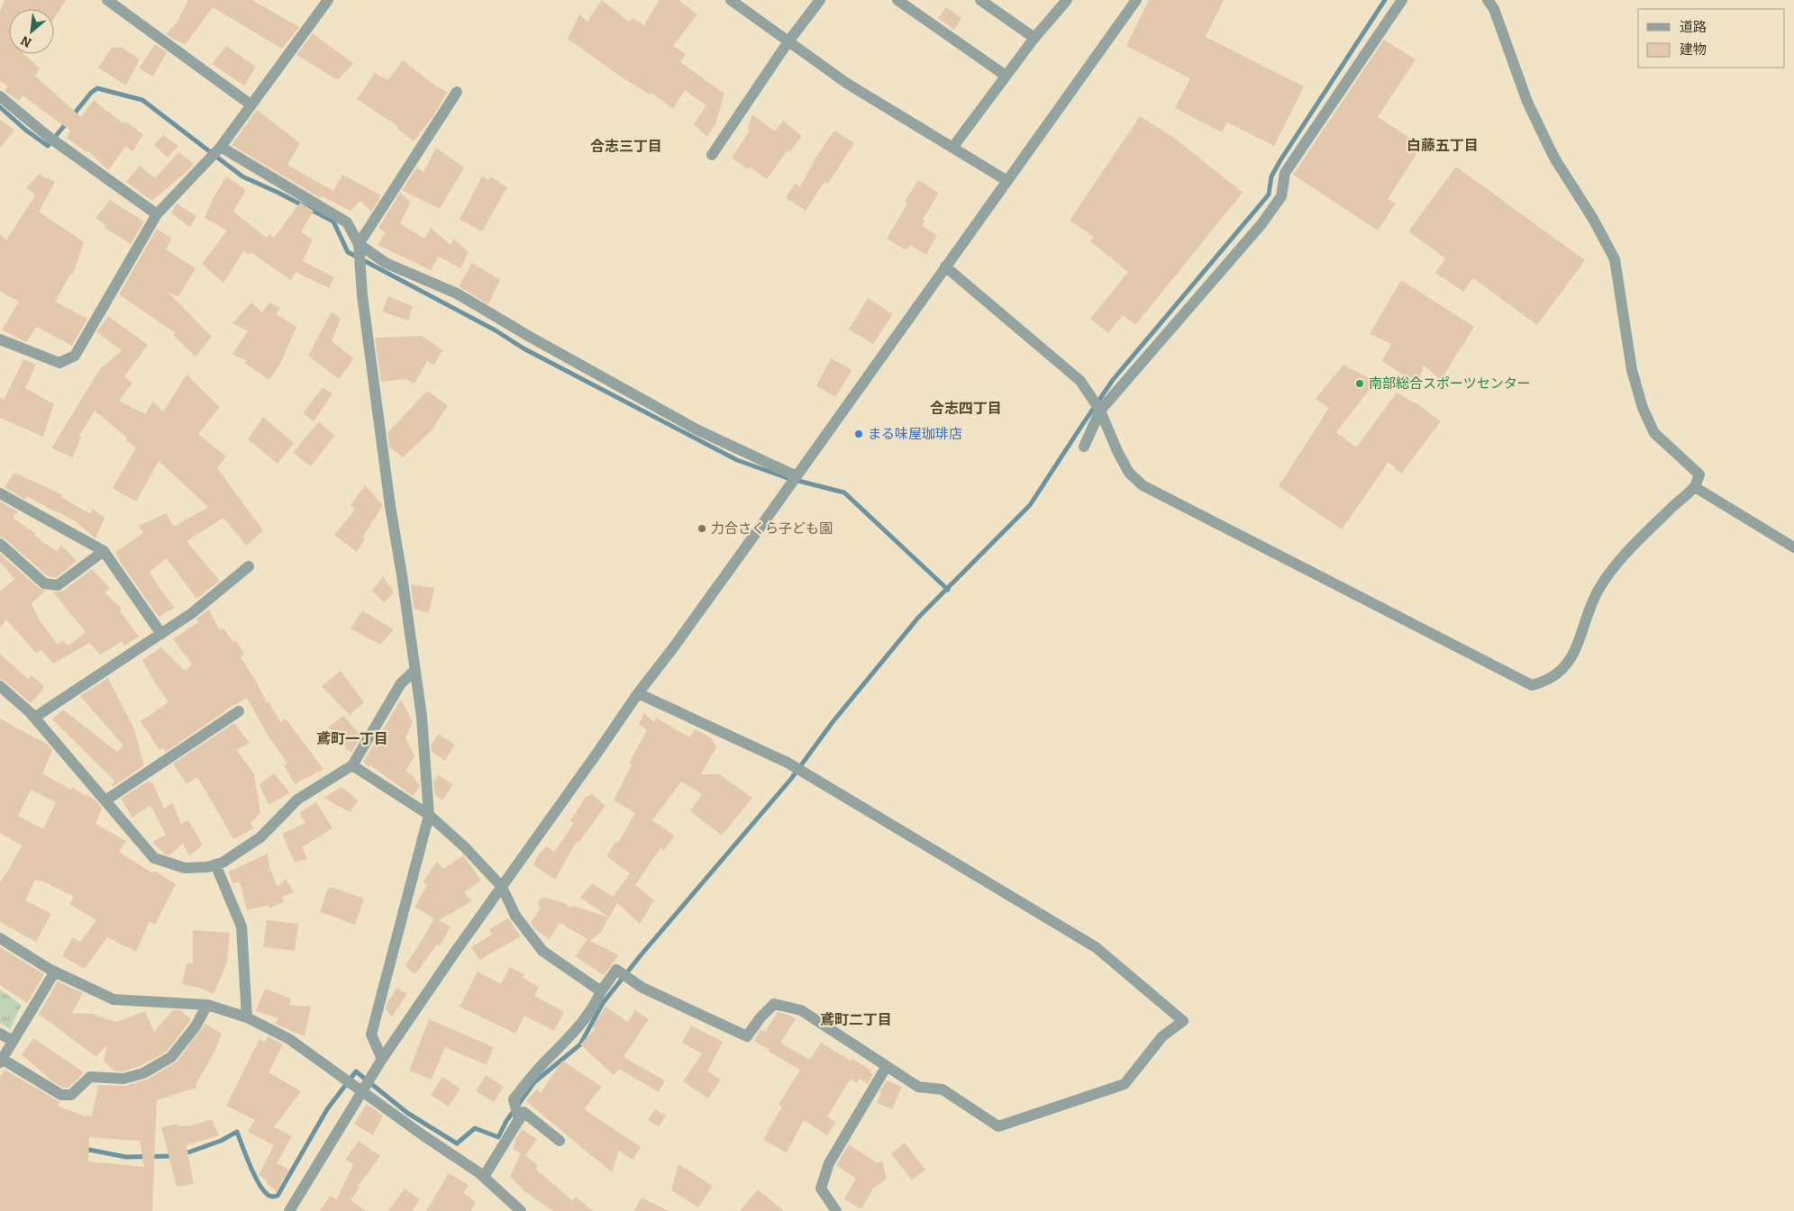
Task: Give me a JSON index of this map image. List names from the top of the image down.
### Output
{
  "districts": [
    "白藤五丁目",
    "合志三丁目",
    "合志四丁目",
    "鳶町一丁目",
    "鳶町二丁目"
  ],
  "places": ["南部総合スポーツセンター", "まる味屋珈琲店", "力合さくら子ども園"],
  "legend": ["道路", "建物"],
  "north": "bottom left"
}
